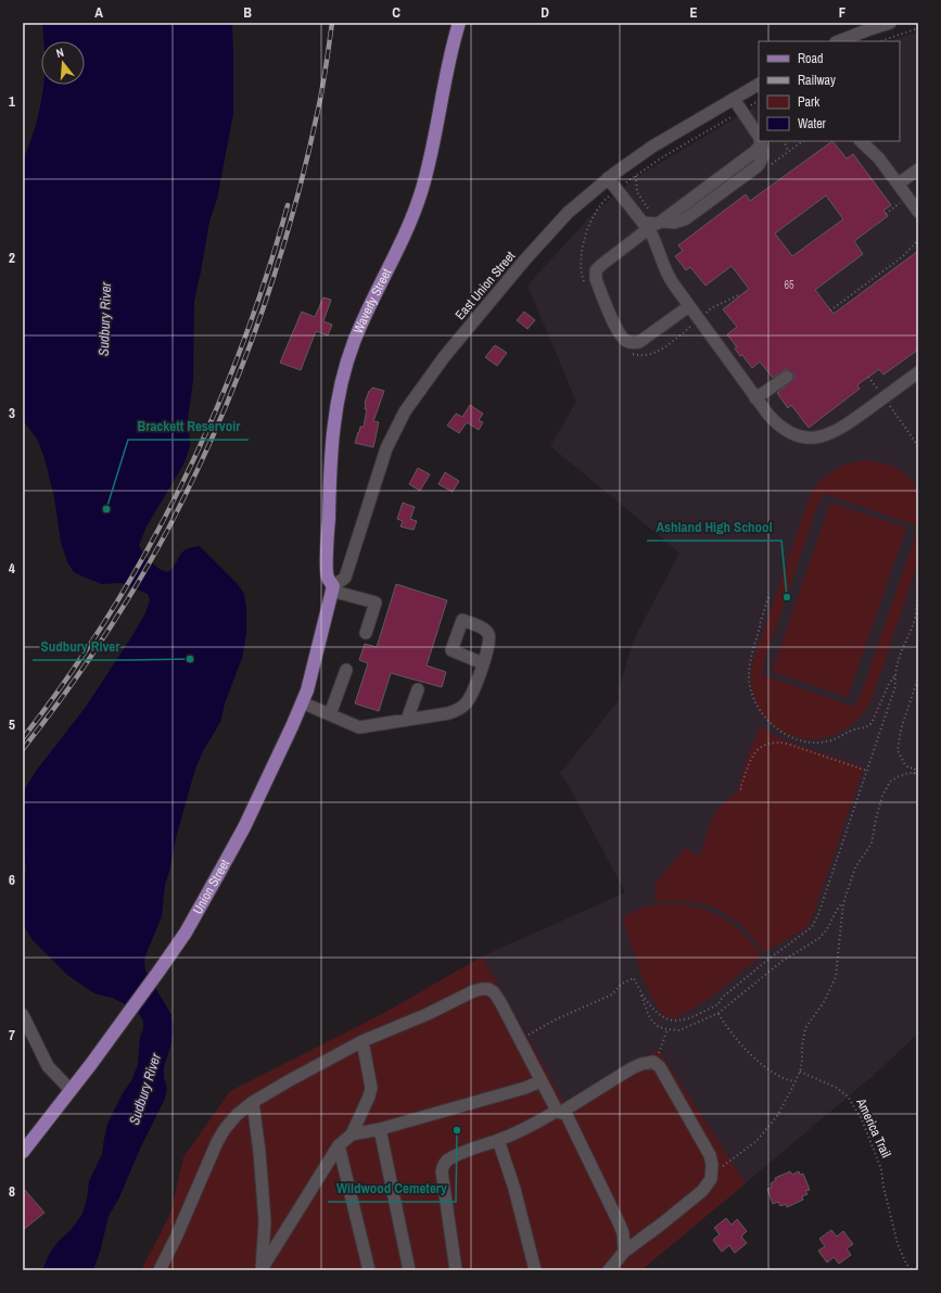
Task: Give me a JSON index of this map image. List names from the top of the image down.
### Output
{
  "streets": {
    "main road": ["Waverly Street", "Union Street"],
    "street": ["East Union Street"],
    "path": ["America Trail"]
  },
  "crossings": [
    ["East Union Street", "Waverly Street"],
    ["East Union Street", "Union Street"],
    ["Waverly Street", "Union Street"]
  ],
  "water": ["Sudbury River"],
  "places": [
    "Brackett Reservoir",
    "Ashland High School",
    "Sudbury River",
    "Wildwood Cemetery"
  ],
  "house_numbers": ["65"],
  "legend": [
    "Road",
    "Railway",
    "Park",
    "Water"
  ],
  "north": "top",
  "grid": {
    "columns": [
      "A",
      "B",
      "C",
      "D",
      "E",
      "F"
    ],
    "rows": [
      "1",
      "2",
      "3",
      "4",
      "5",
      "6",
      "7",
      "8"
    ]
  }
}
